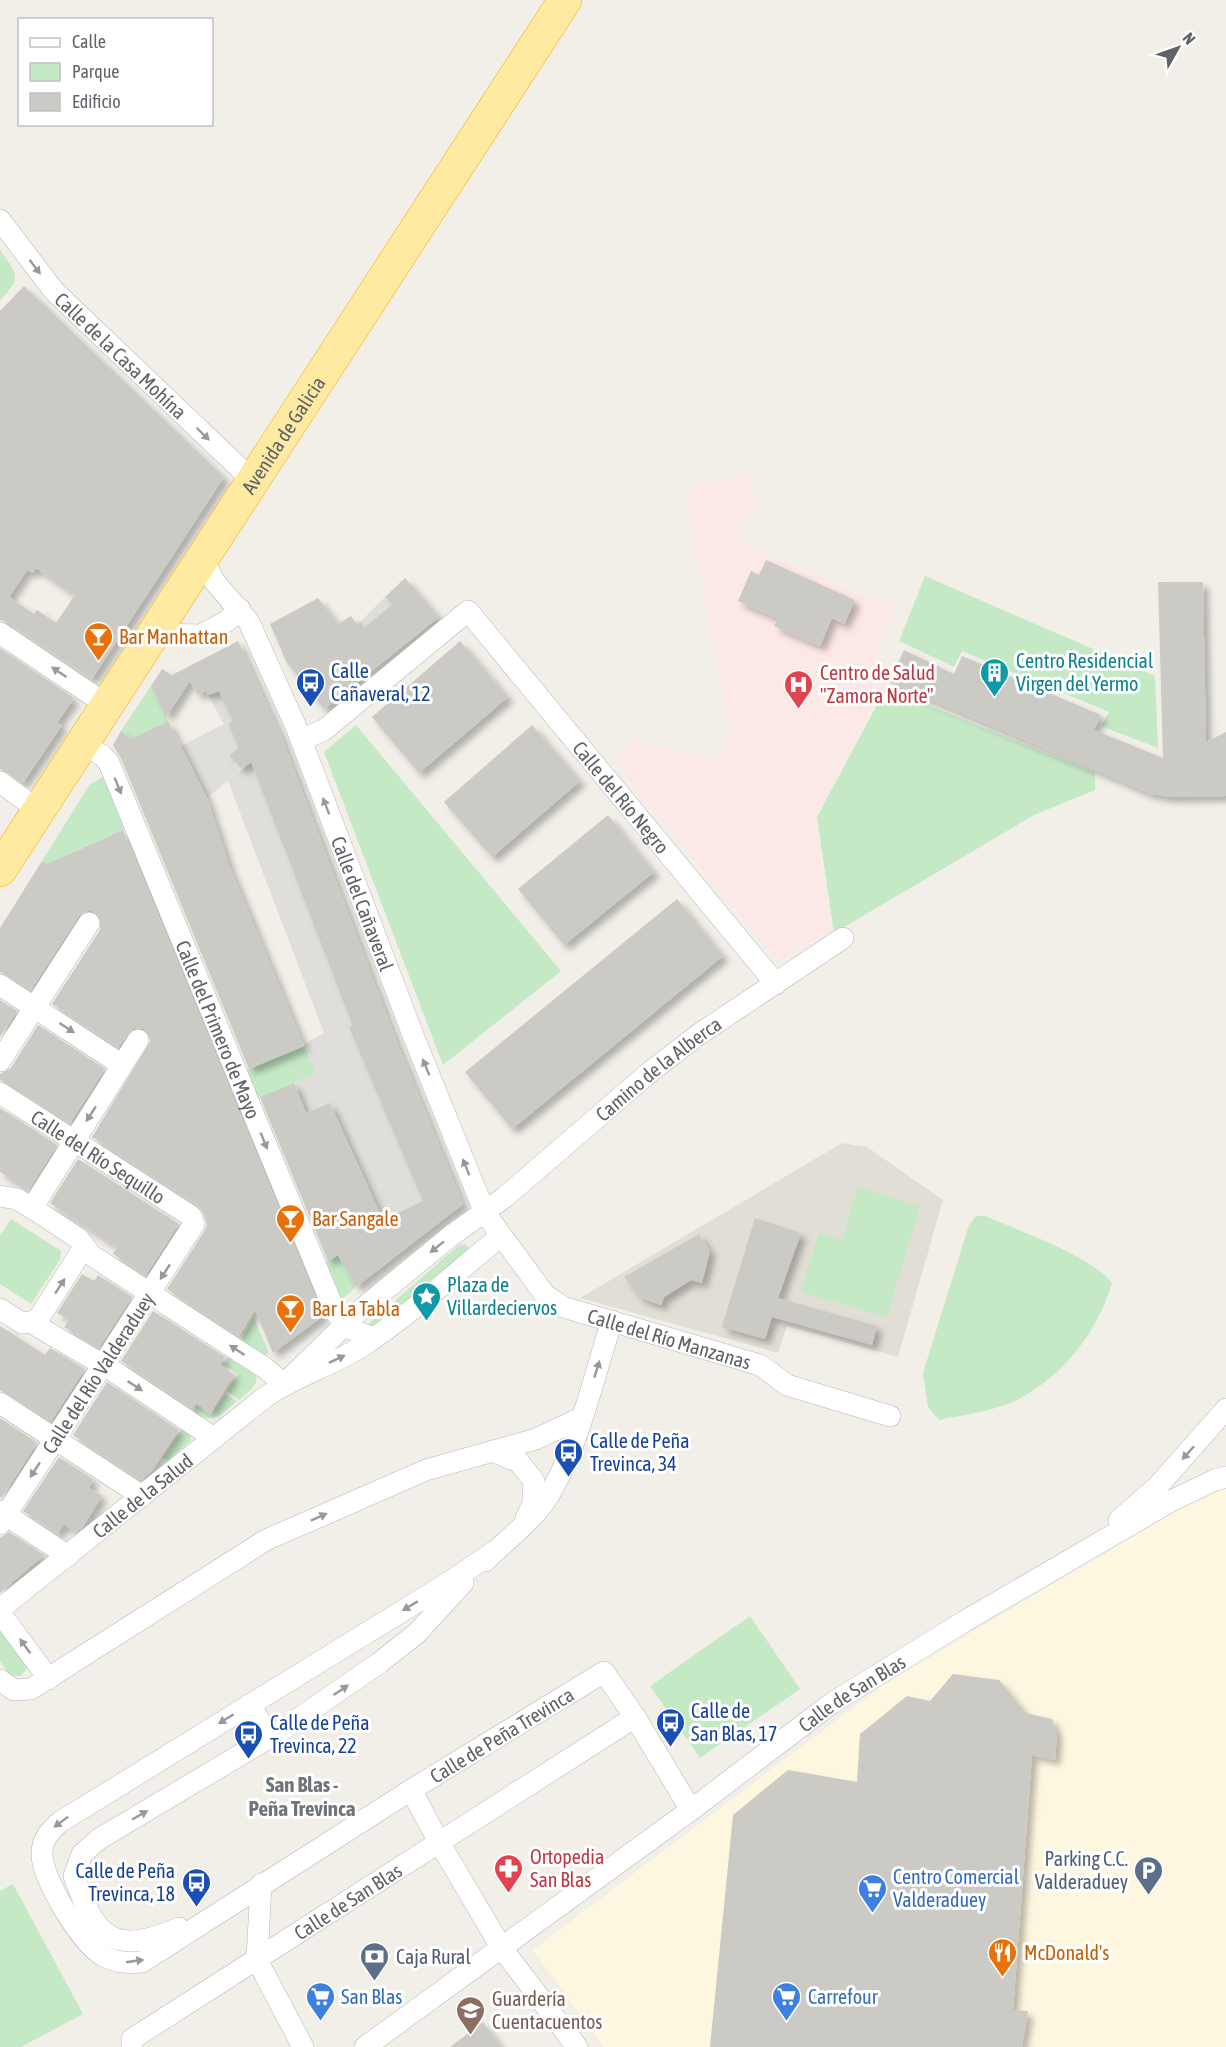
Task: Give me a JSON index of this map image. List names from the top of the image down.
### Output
{
  "streets": {
    "highway": ["Avenida de Galicia"],
    "street": [
      "Calle de la Casa Mohína",
      "Calle del Río Negro",
      "Calle del Cañaveral",
      "Calle del Primero de Mayo",
      "Camino de la Alberca",
      "Calle del Río Sequillo",
      "Calle del Río Manzanas",
      "Calle del Río Valderaduey",
      "Calle de la Salud",
      "Calle de San Blas",
      "Calle de Peña Trevinca"
    ]
  },
  "crossings": [
    ["Calle de la Casa Mohína", "Avenida de Galicia"],
    ["Avenida de Galicia", "Calle del Cañaveral"],
    ["Avenida de Galicia", "Calle del Primero de Mayo"],
    ["Calle del Río Negro", "Calle del Cañaveral"],
    ["Calle del Río Negro", "Camino de la Alberca"],
    ["Calle del Cañaveral", "Camino de la Alberca"],
    ["Calle del Cañaveral", "Calle del Río Manzanas"],
    ["Camino de la Alberca", "Calle del Río Manzanas"],
    ["Calle del Río Sequillo", "Calle del Río Valderaduey"],
    ["Calle del Río Manzanas", "Calle de Peña Trevinca"],
    ["Calle de San Blas", "Calle de Peña Trevinca"]
  ],
  "one_way": ["Calle de la Casa Mohína", "Calle del Cañaveral", "Calle del Primero de Mayo"],
  "districts": ["San Blas - Peña Trevinca"],
  "places": {
    "bar": ["Bar Manhattan", "Bar Sangale", "Bar La Tabla"],
    "building": ["Centro Residencial Virgen del Yermo"],
    "bus stop": [
      "Calle Cañaveral, 12",
      "Calle de Peña Trevinca, 34",
      "Calle de San Blas, 17",
      "Calle de Peña Trevinca, 22",
      "Calle de Peña Trevinca, 18"
    ],
    "hospital": ["Centro de Salud \"Zamora Norte\""],
    "place": ["Plaza de Villardeciervos"],
    "pharmacy": ["Ortopedia San Blas"],
    "parking": ["Parking C.C. Valderaduey"],
    "supermarket": ["Centro Comercial Valderaduey", "San Blas", "Carrefour"],
    "restaurant": ["McDonald's"],
    "bank": ["Caja Rural"],
    "school or university": ["Guardería Cuentacuentos"]
  },
  "legend": ["Calle", "Parque", "Edificio"],
  "north": "top right"
}
